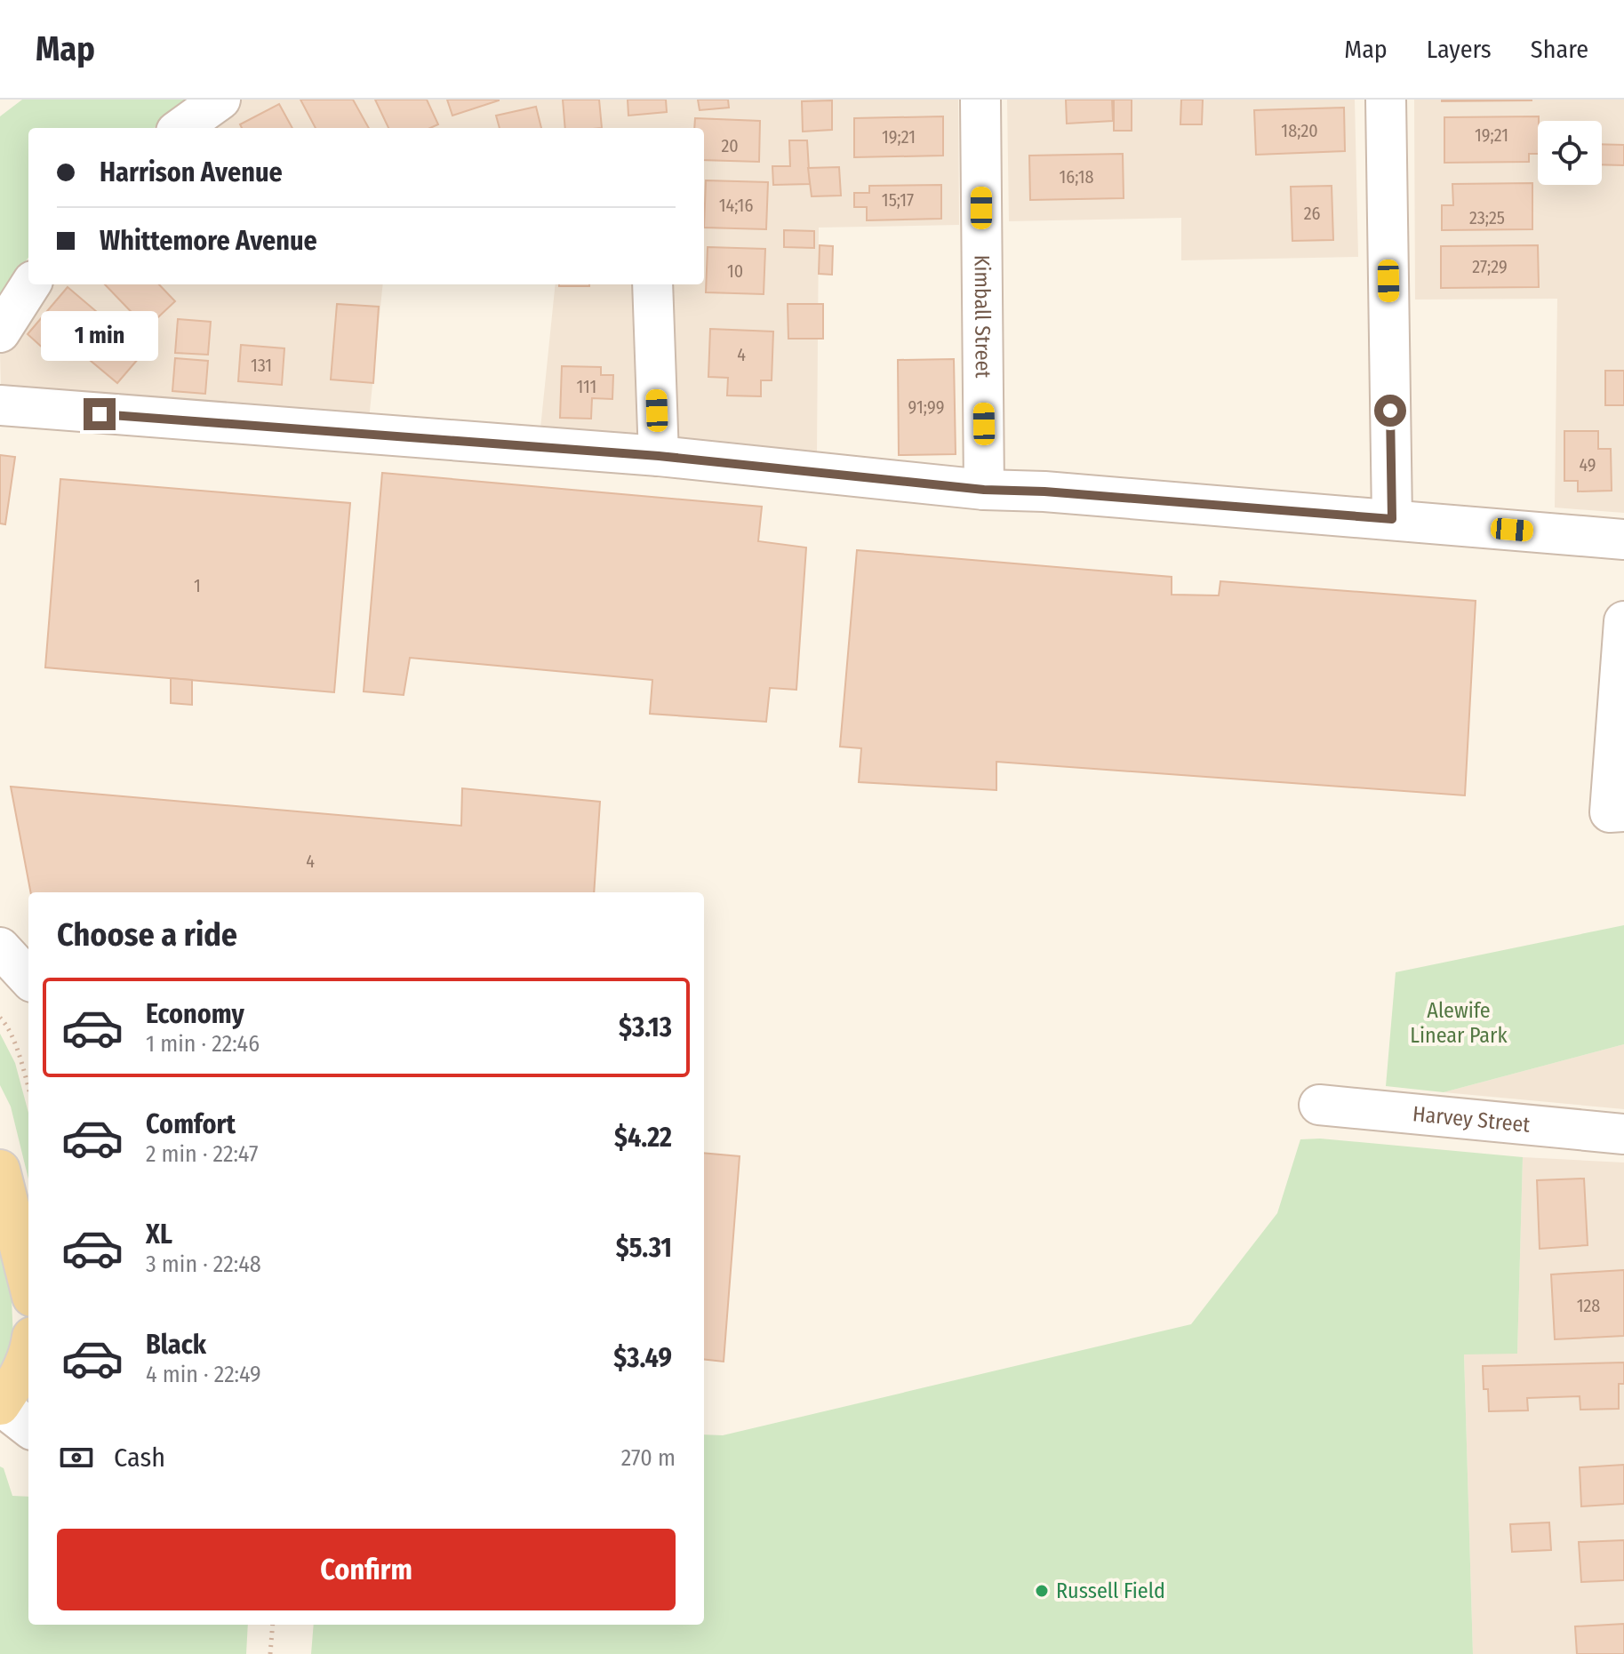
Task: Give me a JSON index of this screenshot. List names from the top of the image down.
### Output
{
  "streets": {
    "street": ["Kimball Street", "Harvey Street"]
  },
  "parks": ["Alewife Linear Park"],
  "places": ["Russell Field"],
  "house_numbers": [
    "18;20",
    "19;21",
    "19;21",
    "20",
    "16;18",
    "15;17",
    "14;16",
    "26",
    "23;25",
    "27;29",
    "10",
    "4",
    "131",
    "111",
    "91;99",
    "49",
    "1",
    "4",
    "128"
  ],
  "page": {
    "header": "Map",
    "nav": ["Map", "Layers", "Share"],
    "banner": ["Harrison Avenue", "Whittemore Avenue"],
    "bubble": "1 min",
    "heading": "Choose a ride",
    "list": [
      {
        "name": "Economy",
        "note": "1 min · 22:46",
        "value": "$3.13"
      },
      {
        "name": "Comfort",
        "note": "2 min · 22:47",
        "value": "$4.22"
      },
      {
        "name": "XL",
        "note": "3 min · 22:48",
        "value": "$5.31"
      },
      {
        "name": "Black",
        "note": "4 min · 22:49",
        "value": "$3.49"
      }
    ],
    "pay": ["Cash", "270 m"],
    "buttons": "Confirm"
  }
}
